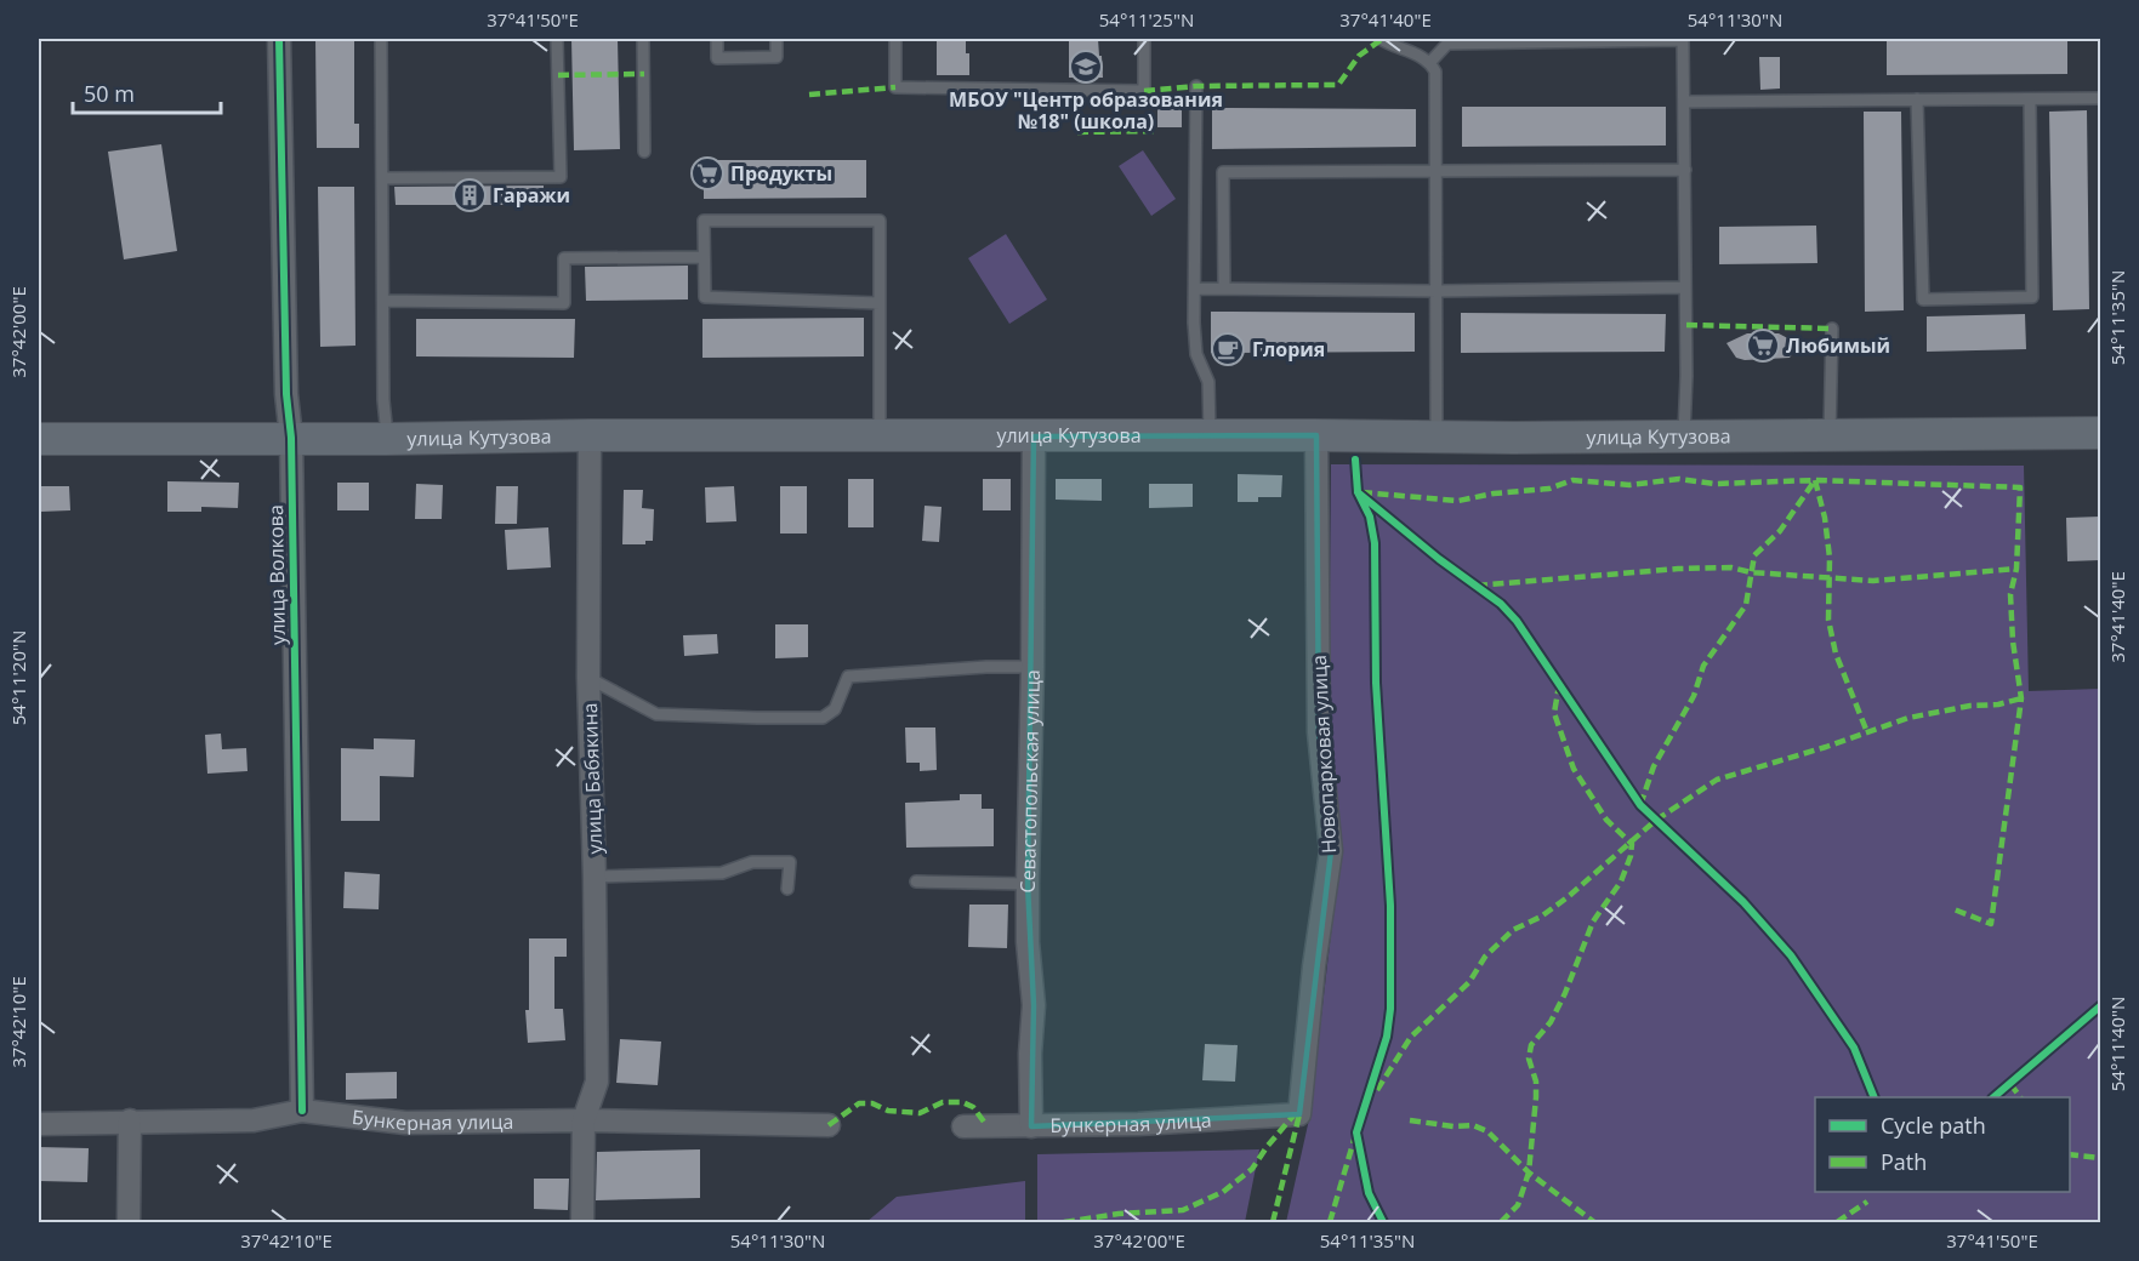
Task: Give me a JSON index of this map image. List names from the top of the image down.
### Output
{
  "streets": {
    "main road": ["улица Кутузова"],
    "street": [
      "улица Волкова",
      "Новопарковая улица",
      "улица Бабякина",
      "Севастопольская улица",
      "Бункерная улица"
    ]
  },
  "crossings": [
    ["улица Кутузова", "улица Волкова"],
    ["улица Кутузова", "Новопарковая улица"],
    ["улица Кутузова", "улица Бабякина"],
    ["улица Кутузова", "Севастопольская улица"],
    ["улица Волкова", "Бункерная улица"],
    ["Новопарковая улица", "Бункерная улица"],
    ["улица Бабякина", "Бункерная улица"],
    ["Севастопольская улица", "Бункерная улица"]
  ],
  "places": {
    "school or university": ["МБОУ \"Центр образования №18\" (школа)"],
    "supermarket": ["Продукты", "Любимый"],
    "building": ["Гаражи"],
    "cafe": ["Глория"]
  },
  "legend": ["Cycle path", "Path"],
  "scale_bar": "50 m",
  "coordinates": [
    "37°41'50\"E",
    "54°11'25\"N",
    "37°41'40\"E",
    "54°11'30\"N",
    "54°11'35\"N",
    "37°42'00\"E",
    "54°11'20\"N",
    "37°42'10\"E",
    "54°11'40\"N"
  ]
}
